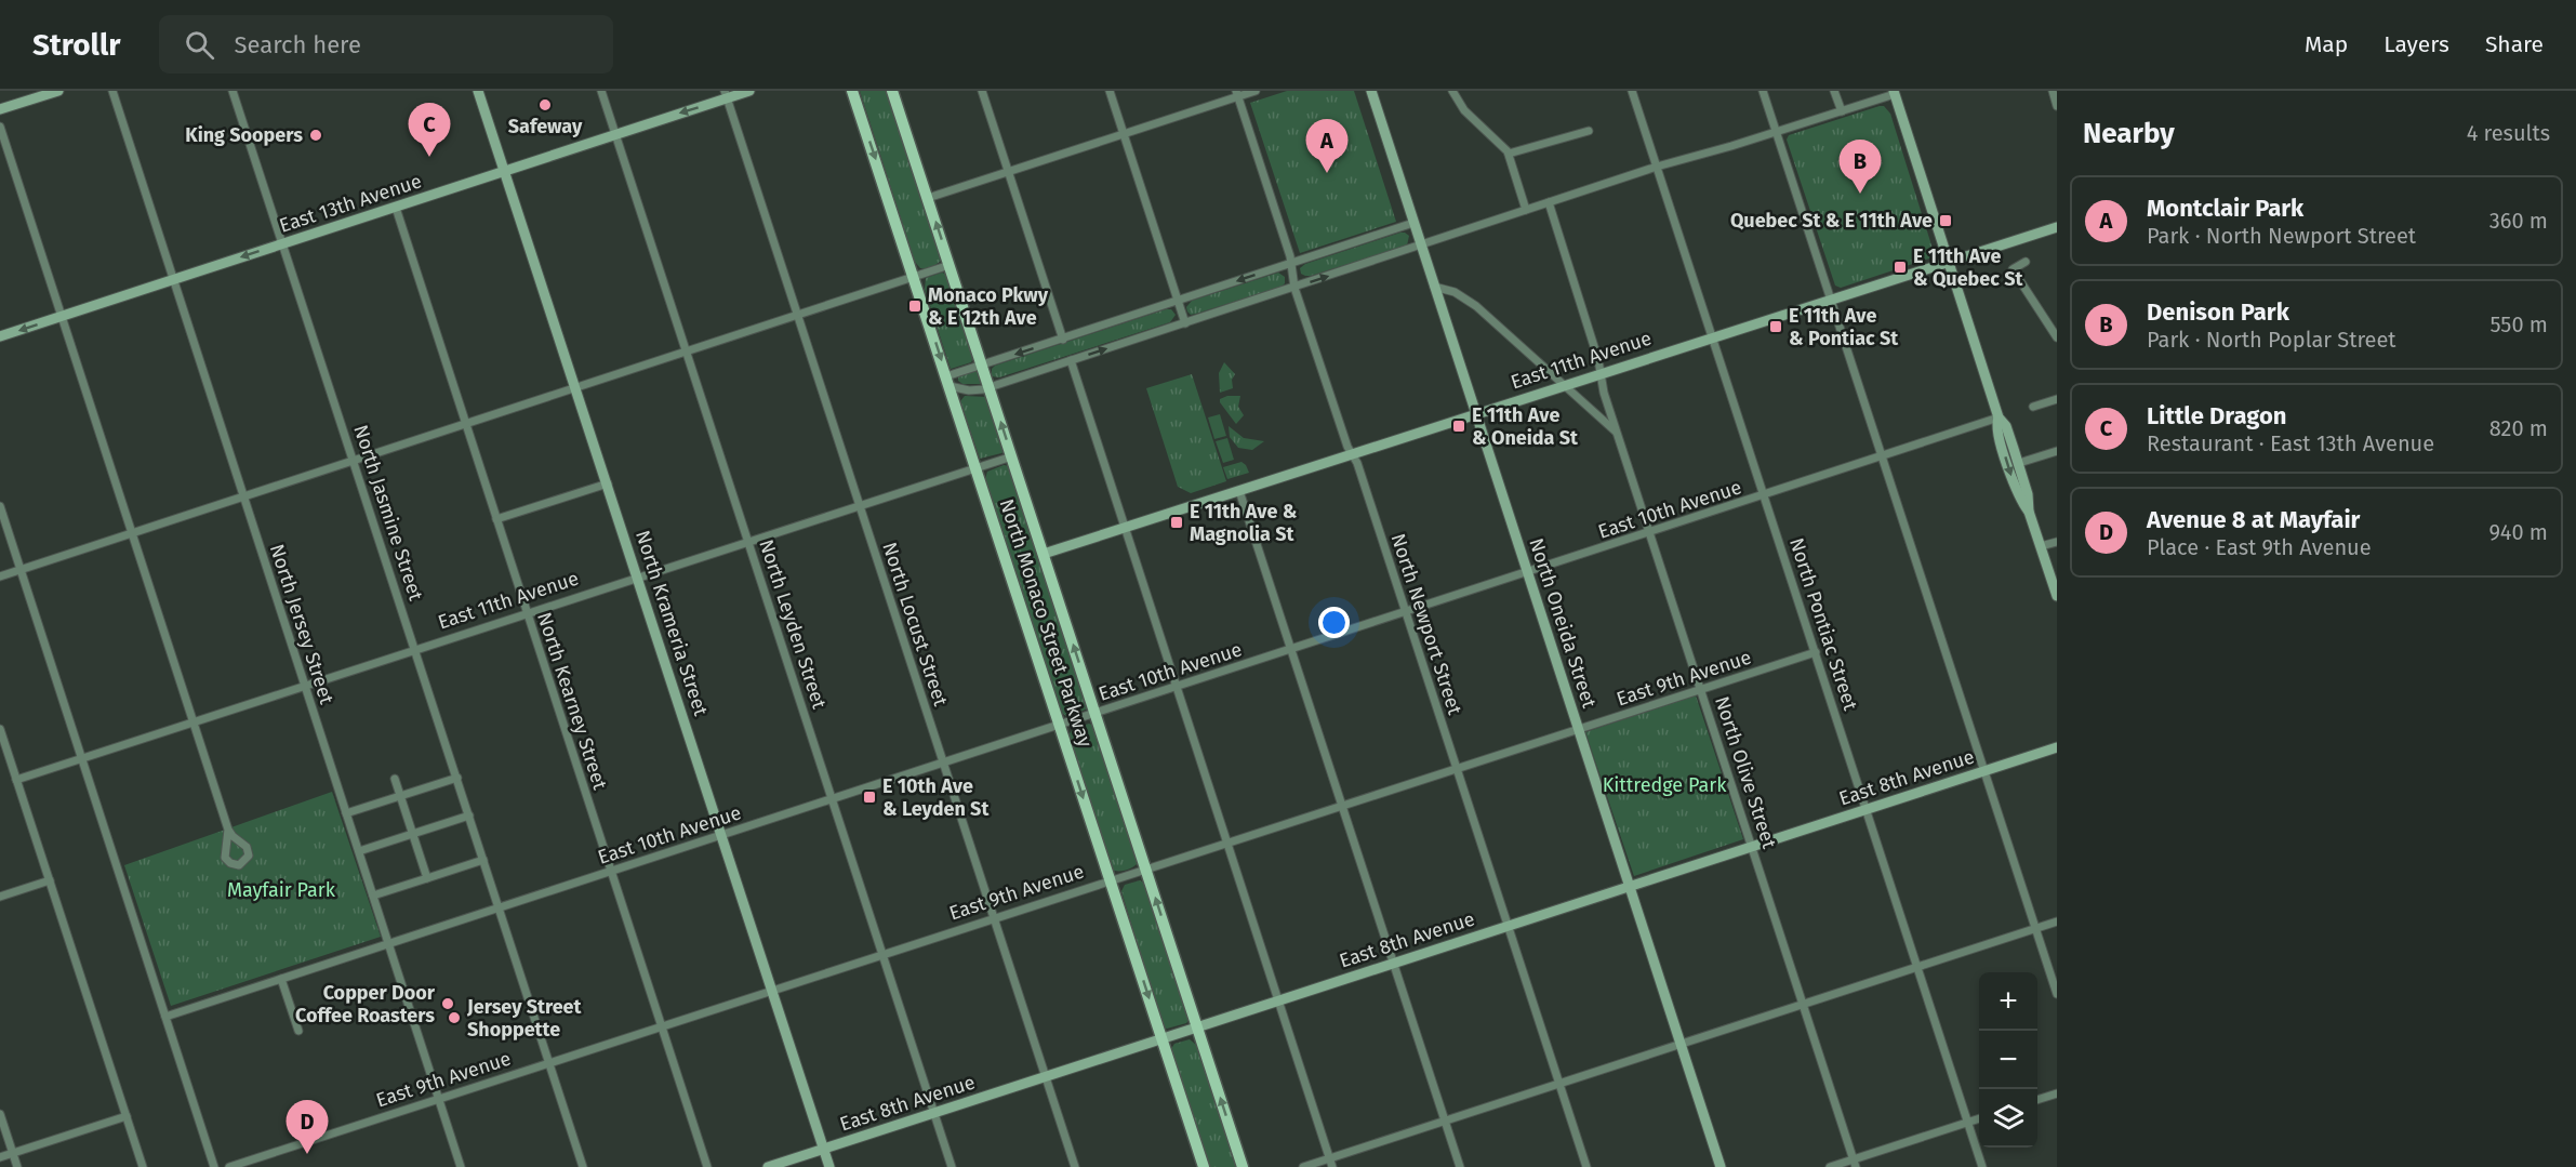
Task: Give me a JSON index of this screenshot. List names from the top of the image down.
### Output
{
  "streets": {
    "main road": ["North Monaco Street Parkway"],
    "street": [
      "East 13th Avenue",
      "East 11th Avenue",
      "East 10th Avenue",
      "North Jasmine Street",
      "North Krameria Street",
      "North Oneida Street",
      "North Jersey Street",
      "North Leyden Street",
      "North Locust Street",
      "North Newport Street",
      "North Pontiac Street",
      "East 9th Avenue",
      "North Kearney Street",
      "North Olive Street",
      "East 8th Avenue"
    ]
  },
  "crossings": [
    ["East 13th Avenue", "North Jasmine Street"],
    ["East 13th Avenue", "North Krameria Street"],
    ["East 13th Avenue", "North Jersey Street"],
    ["East 13th Avenue", "North Leyden Street"],
    ["East 13th Avenue", "North Locust Street"],
    ["East 13th Avenue", "North Kearney Street"],
    ["East 11th Avenue", "North Jasmine Street"],
    ["East 11th Avenue", "North Krameria Street"],
    ["East 11th Avenue", "North Monaco Street Parkway"],
    ["East 11th Avenue", "North Oneida Street"],
    ["East 11th Avenue", "North Jersey Street"],
    ["East 11th Avenue", "North Leyden Street"],
    ["East 11th Avenue", "North Locust Street"],
    ["East 11th Avenue", "North Newport Street"],
    ["East 11th Avenue", "North Pontiac Street"],
    ["East 11th Avenue", "North Kearney Street"],
    ["East 11th Avenue", "North Olive Street"],
    ["East 10th Avenue", "North Jasmine Street"],
    ["East 10th Avenue", "North Krameria Street"],
    ["East 10th Avenue", "North Monaco Street Parkway"],
    ["East 10th Avenue", "North Oneida Street"],
    ["East 10th Avenue", "North Jersey Street"],
    ["East 10th Avenue", "North Leyden Street"],
    ["East 10th Avenue", "North Locust Street"],
    ["East 10th Avenue", "North Newport Street"],
    ["East 10th Avenue", "North Pontiac Street"],
    ["East 10th Avenue", "North Kearney Street"],
    ["East 10th Avenue", "North Olive Street"],
    ["North Jasmine Street", "East 9th Avenue"],
    ["North Krameria Street", "East 9th Avenue"],
    ["North Krameria Street", "East 8th Avenue"],
    ["North Monaco Street Parkway", "East 9th Avenue"],
    ["North Monaco Street Parkway", "East 8th Avenue"],
    ["North Oneida Street", "East 9th Avenue"],
    ["North Oneida Street", "East 8th Avenue"],
    ["North Jersey Street", "East 9th Avenue"],
    ["North Leyden Street", "East 9th Avenue"],
    ["North Leyden Street", "East 8th Avenue"],
    ["North Locust Street", "East 9th Avenue"],
    ["North Locust Street", "East 8th Avenue"],
    ["North Newport Street", "East 9th Avenue"],
    ["North Newport Street", "East 8th Avenue"],
    ["North Pontiac Street", "East 9th Avenue"],
    ["North Pontiac Street", "East 8th Avenue"],
    ["East 9th Avenue", "North Kearney Street"],
    ["East 9th Avenue", "North Olive Street"],
    ["North Olive Street", "East 8th Avenue"]
  ],
  "one_way": ["East 13th Avenue"],
  "parks": ["Kittredge Park", "Mayfair Park"],
  "places": {
    "other": [
      "Safeway",
      "King Soopers",
      "Copper Door Coffee Roasters",
      "Jersey Street Shoppette"
    ],
    "transit": [
      "Quebec St & E 11th Ave",
      "E 11th Ave & Quebec St",
      "Monaco Pkwy & E 12th Ave",
      "E 11th Ave & Pontiac St",
      "E 11th Ave & Oneida St",
      "E 11th Ave & Magnolia St",
      "E 10th Ave & Leyden St"
    ]
  },
  "page": {
    "header": "Strollr",
    "search": "Search here",
    "nav": ["Map", "Layers", "Share"],
    "heading": ["Nearby", "4 results"],
    "pins": [
      "C",
      "A",
      "B",
      "D"
    ],
    "list": [
      {
        "mark": "A",
        "name": "Montclair Park",
        "note": "Park · North Newport Street",
        "value": "360 m"
      },
      {
        "mark": "B",
        "name": "Denison Park",
        "note": "Park · North Poplar Street",
        "value": "550 m"
      },
      {
        "mark": "C",
        "name": "Little Dragon",
        "note": "Restaurant · East 13th Avenue",
        "value": "820 m"
      },
      {
        "mark": "D",
        "name": "Avenue 8 at Mayfair",
        "note": "Place · East 9th Avenue",
        "value": "940 m"
      }
    ],
    "map_buttons": ["+", "−"]
  }
}
